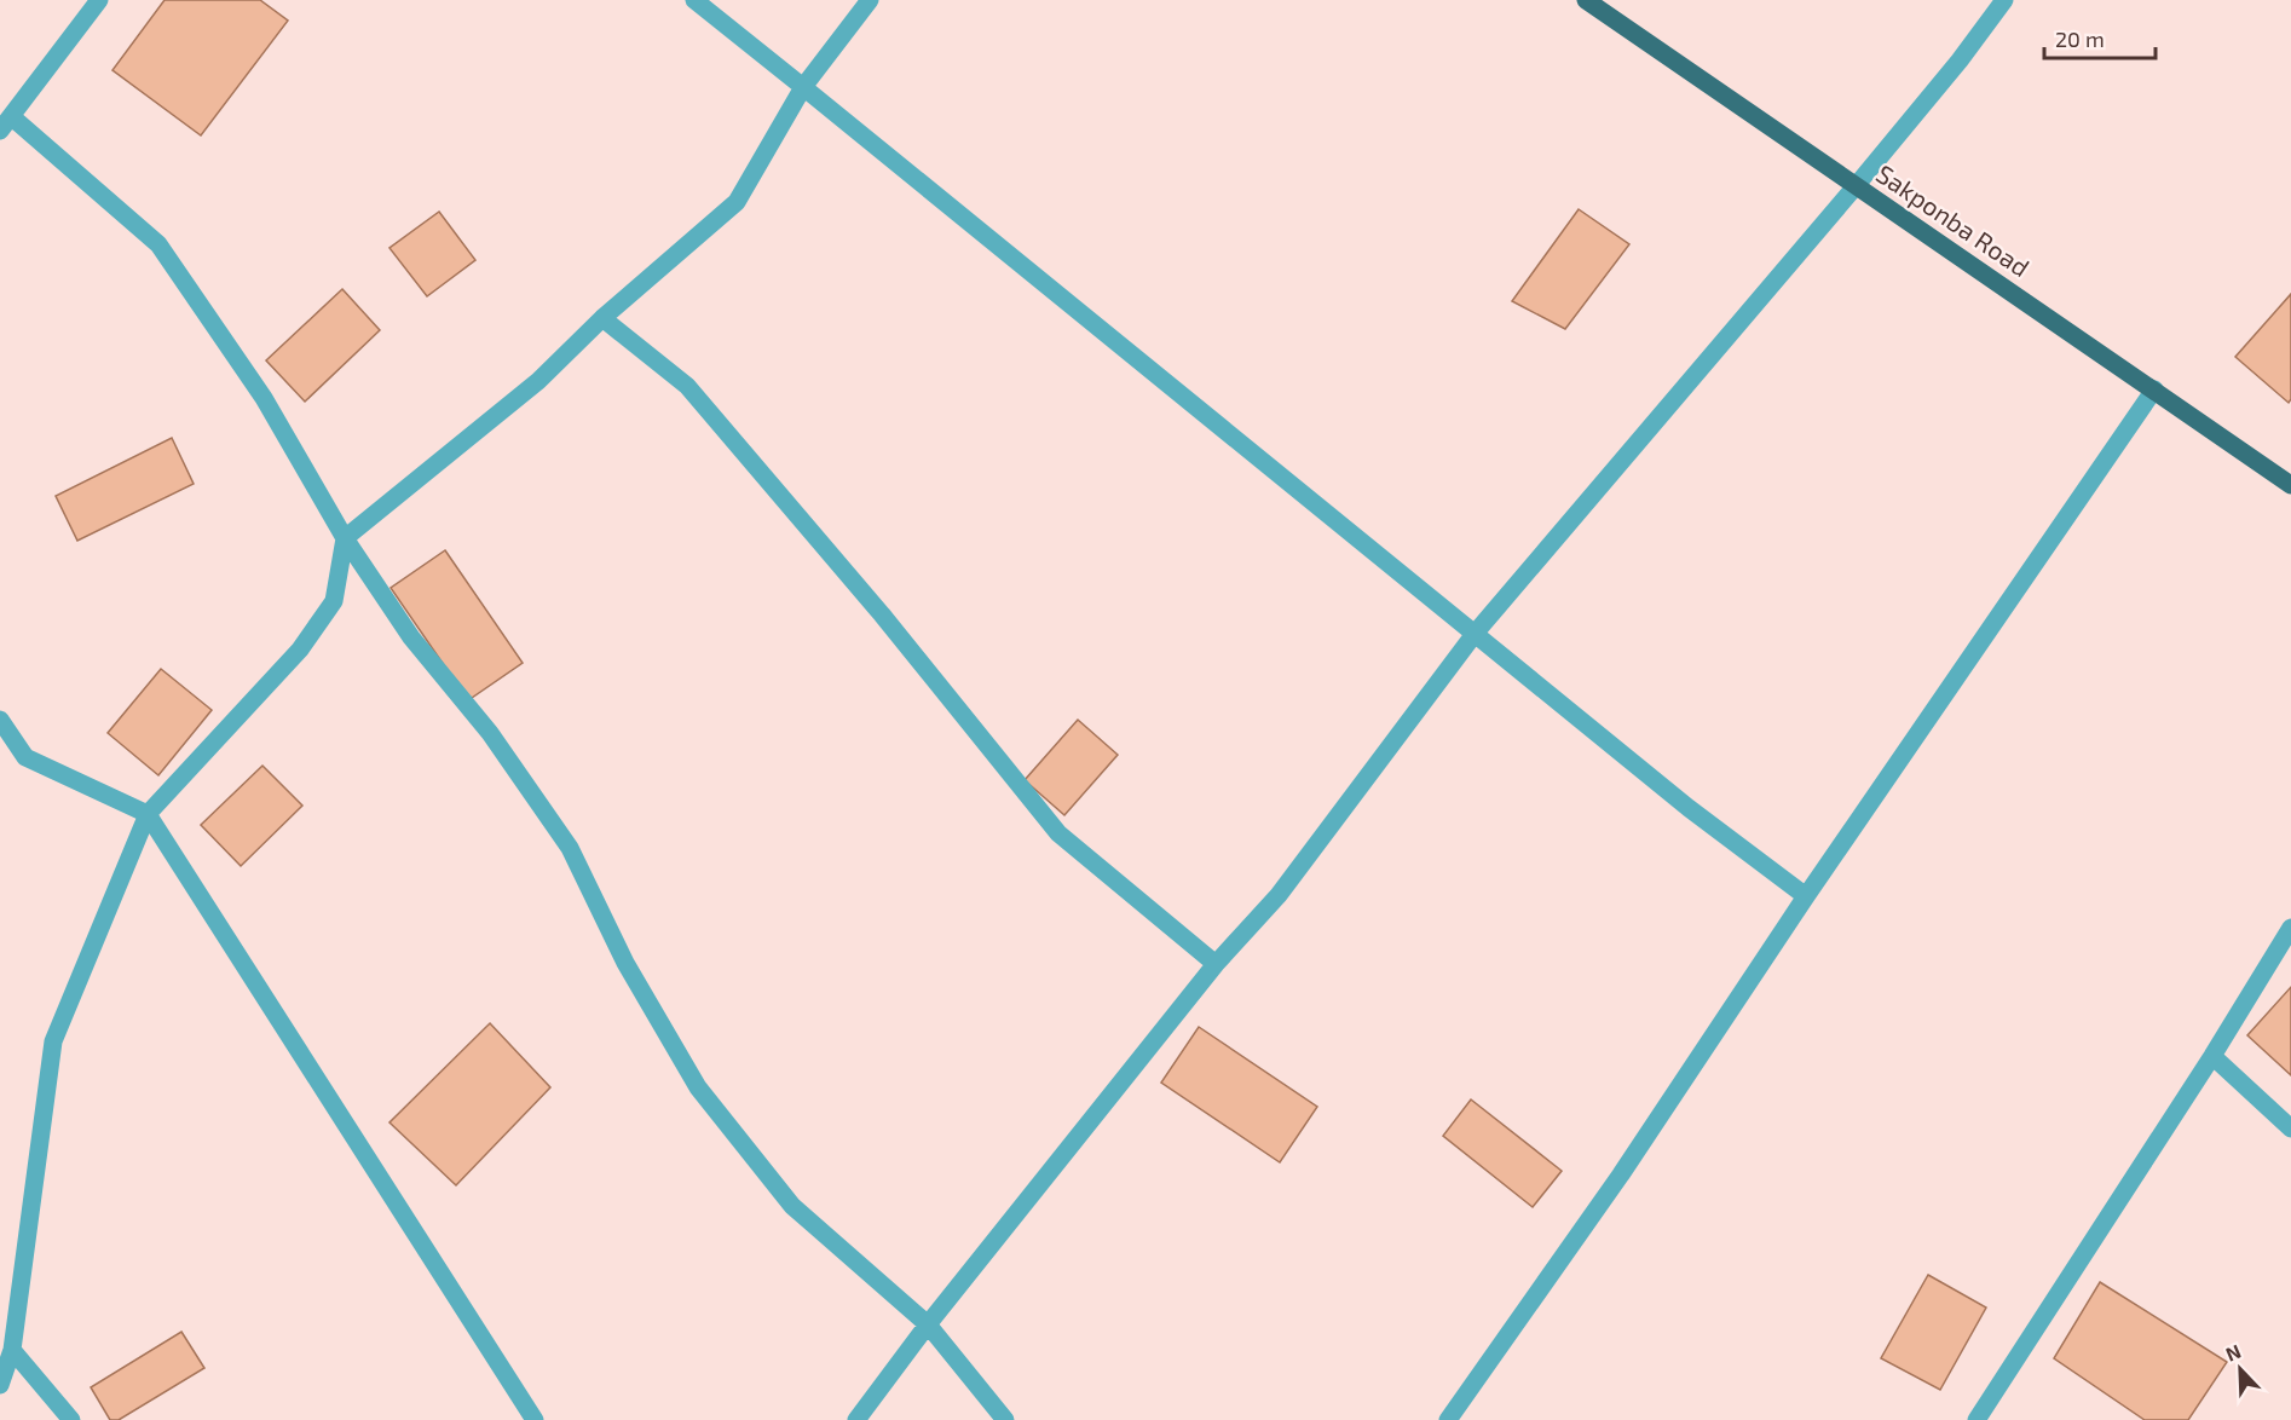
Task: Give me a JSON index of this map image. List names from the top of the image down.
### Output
{
  "streets": {
    "main road": ["Sakponba Road"]
  },
  "scale_bar": "20 m",
  "north": "top left"
}
